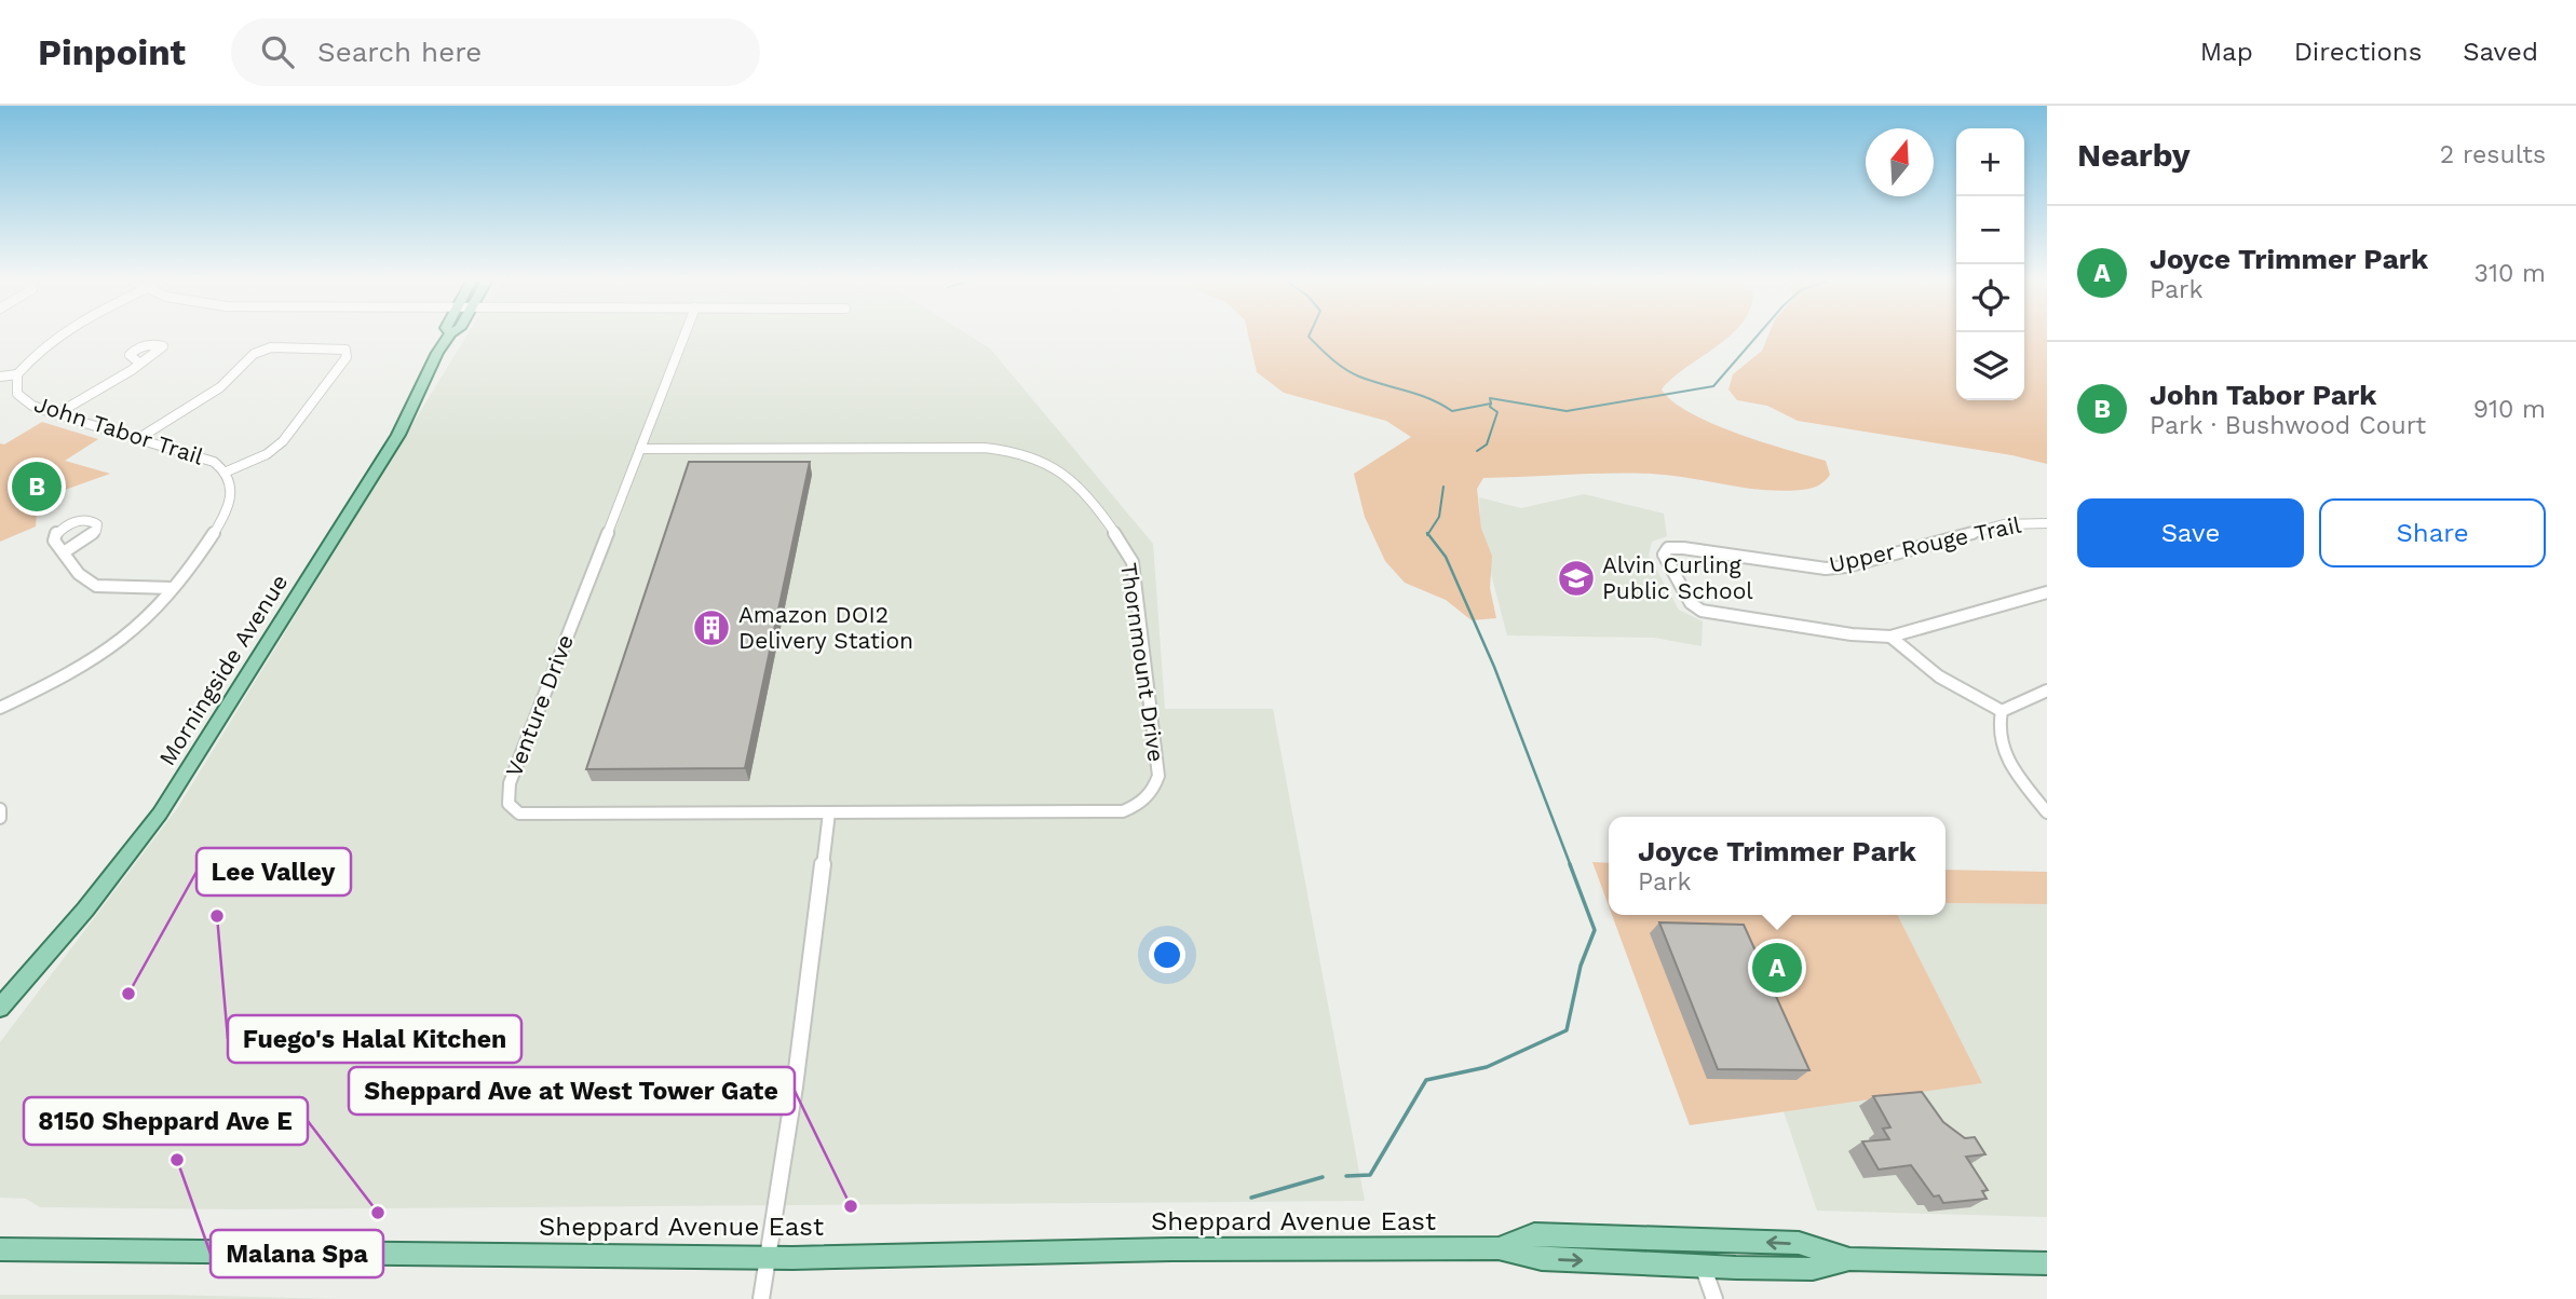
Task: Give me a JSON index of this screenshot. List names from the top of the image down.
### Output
{
  "streets": {
    "main road": ["Morningside Avenue", "Sheppard Avenue East"],
    "street": [
      "John Tabor Trail",
      "Upper Rouge Trail",
      "Thornmount Drive",
      "Venture Drive"
    ]
  },
  "crossings": [
    ["Thornmount Drive", "Venture Drive"]
  ],
  "places": {
    "school or university": ["Alvin Curling Public School"],
    "building": ["Amazon DOI2 Delivery Station"],
    "other": [
      "Fuego's Halal Kitchen",
      "Lee Valley",
      "Malana Spa",
      "Sheppard Ave at West Tower Gate",
      "8150 Sheppard Ave E"
    ]
  },
  "north": "top",
  "page": {
    "header": "Pinpoint",
    "search": "Search here",
    "nav": ["Map", "Directions", "Saved"],
    "heading": ["Nearby", "2 results"],
    "map_buttons": ["+", "−"],
    "list": [
      {
        "mark": "A",
        "name": "Joyce Trimmer Park",
        "note": "Park",
        "value": "310 m"
      },
      {
        "mark": "B",
        "name": "John Tabor Park",
        "note": "Park · Bushwood Court",
        "value": "910 m"
      }
    ],
    "pins": ["B", "A"],
    "buttons": ["Save", "Share"],
    "popup": ["Joyce Trimmer Park", "Park"]
  }
}
